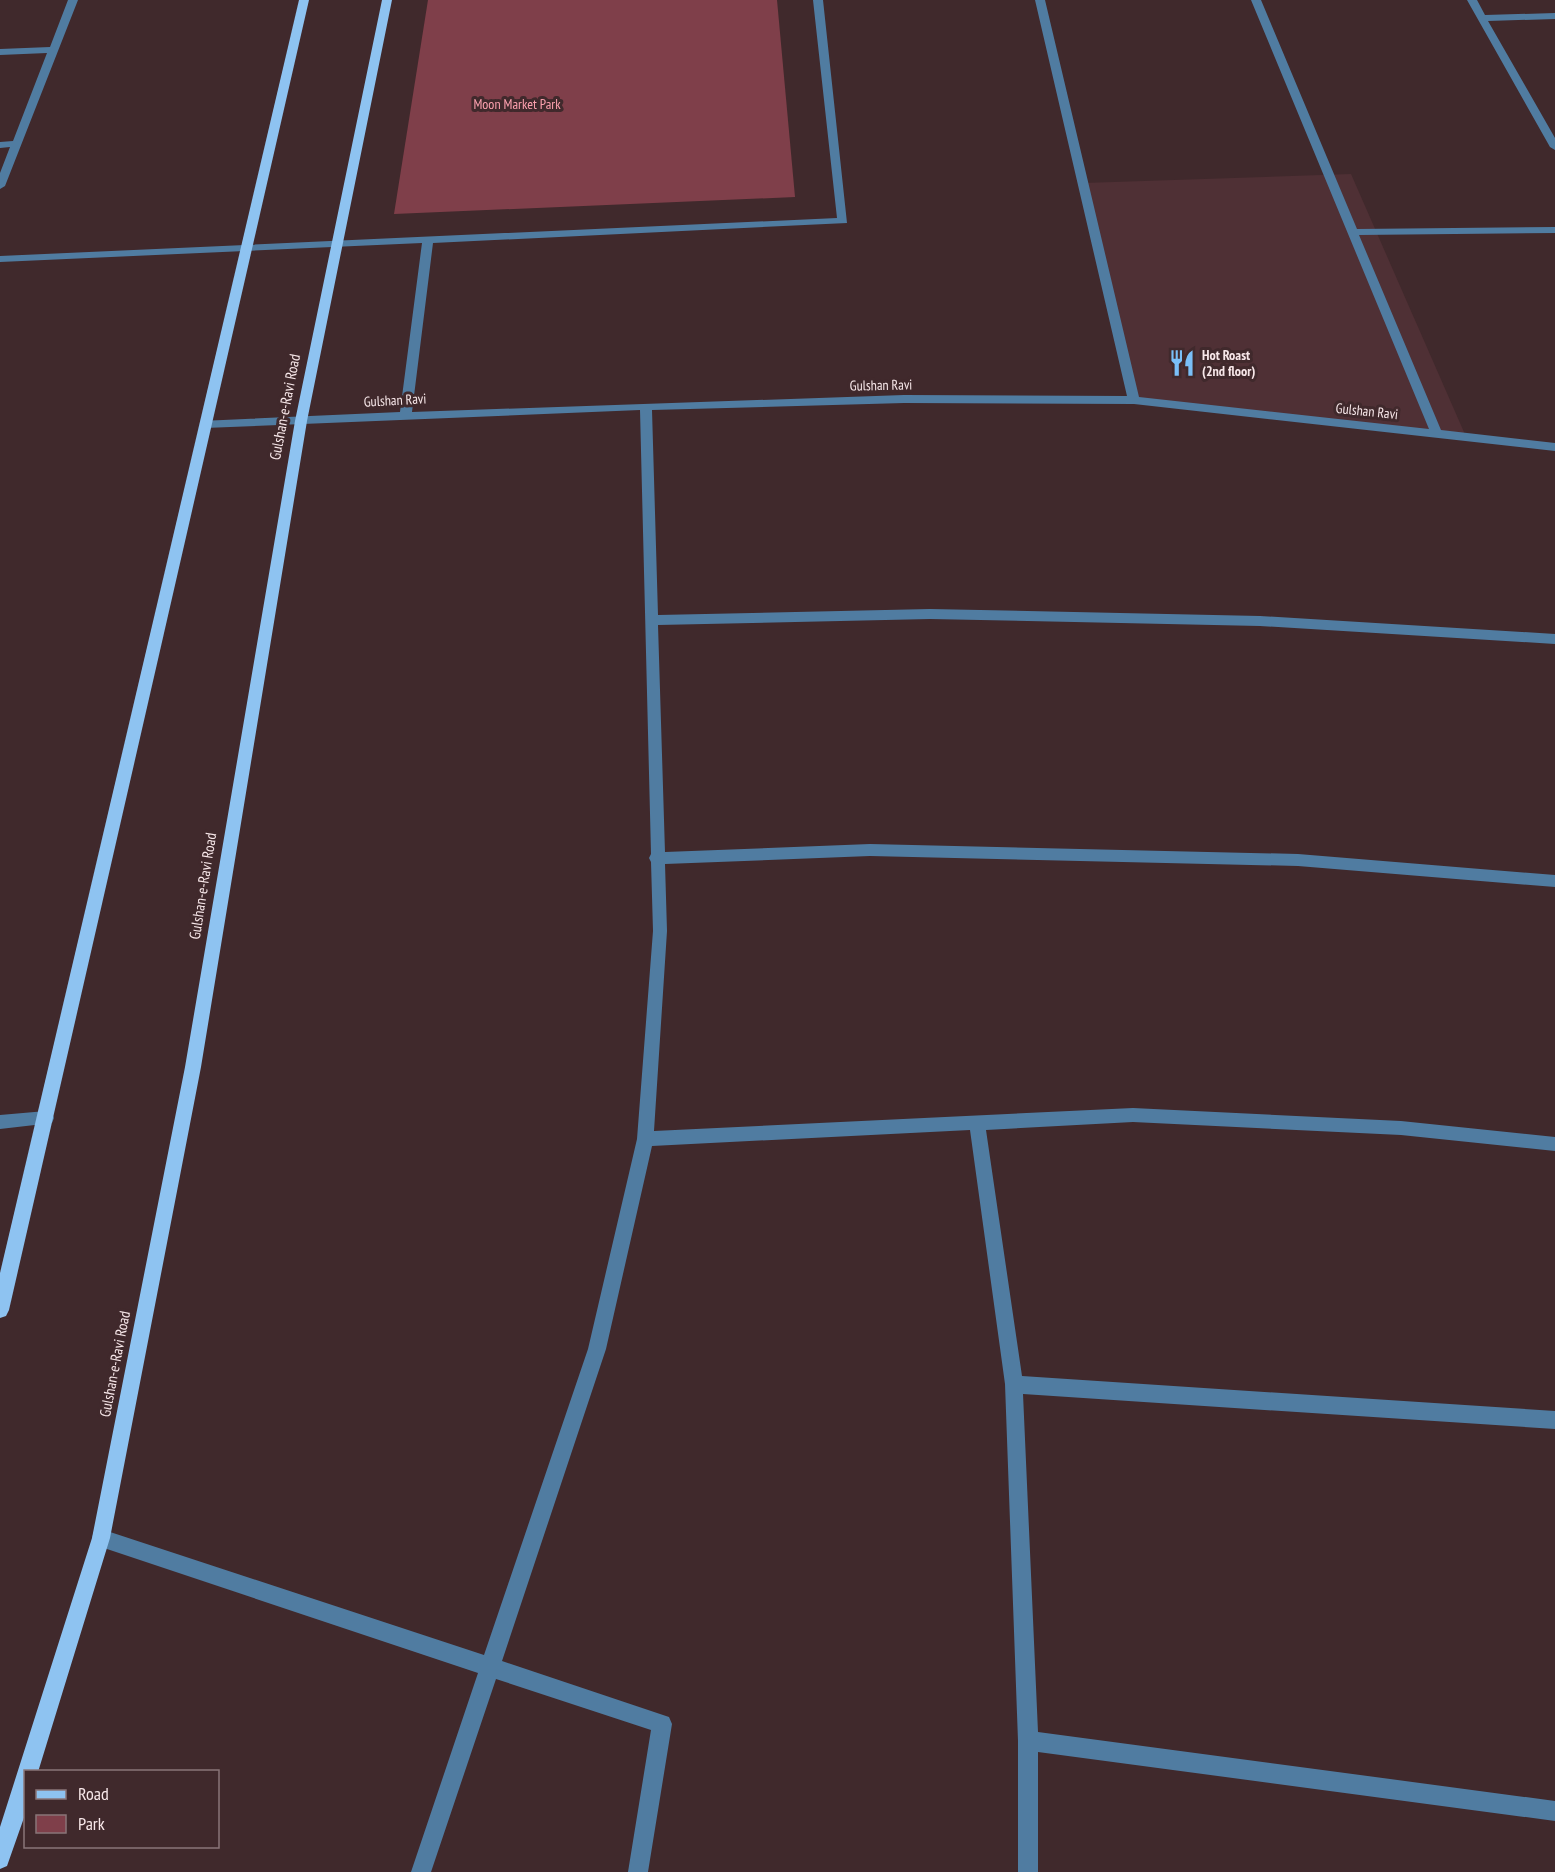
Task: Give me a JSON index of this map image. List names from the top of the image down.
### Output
{
  "streets": {
    "main road": ["Gulshan-e-Ravi Road"],
    "street": ["Gulshan Ravi"]
  },
  "crossings": [
    ["Gulshan Ravi", "Gulshan-e-Ravi Road"]
  ],
  "parks": ["Moon Market Park"],
  "places": {
    "restaurant": ["Hot Roast (2nd floor)"]
  },
  "legend": ["Road", "Park"]
}
